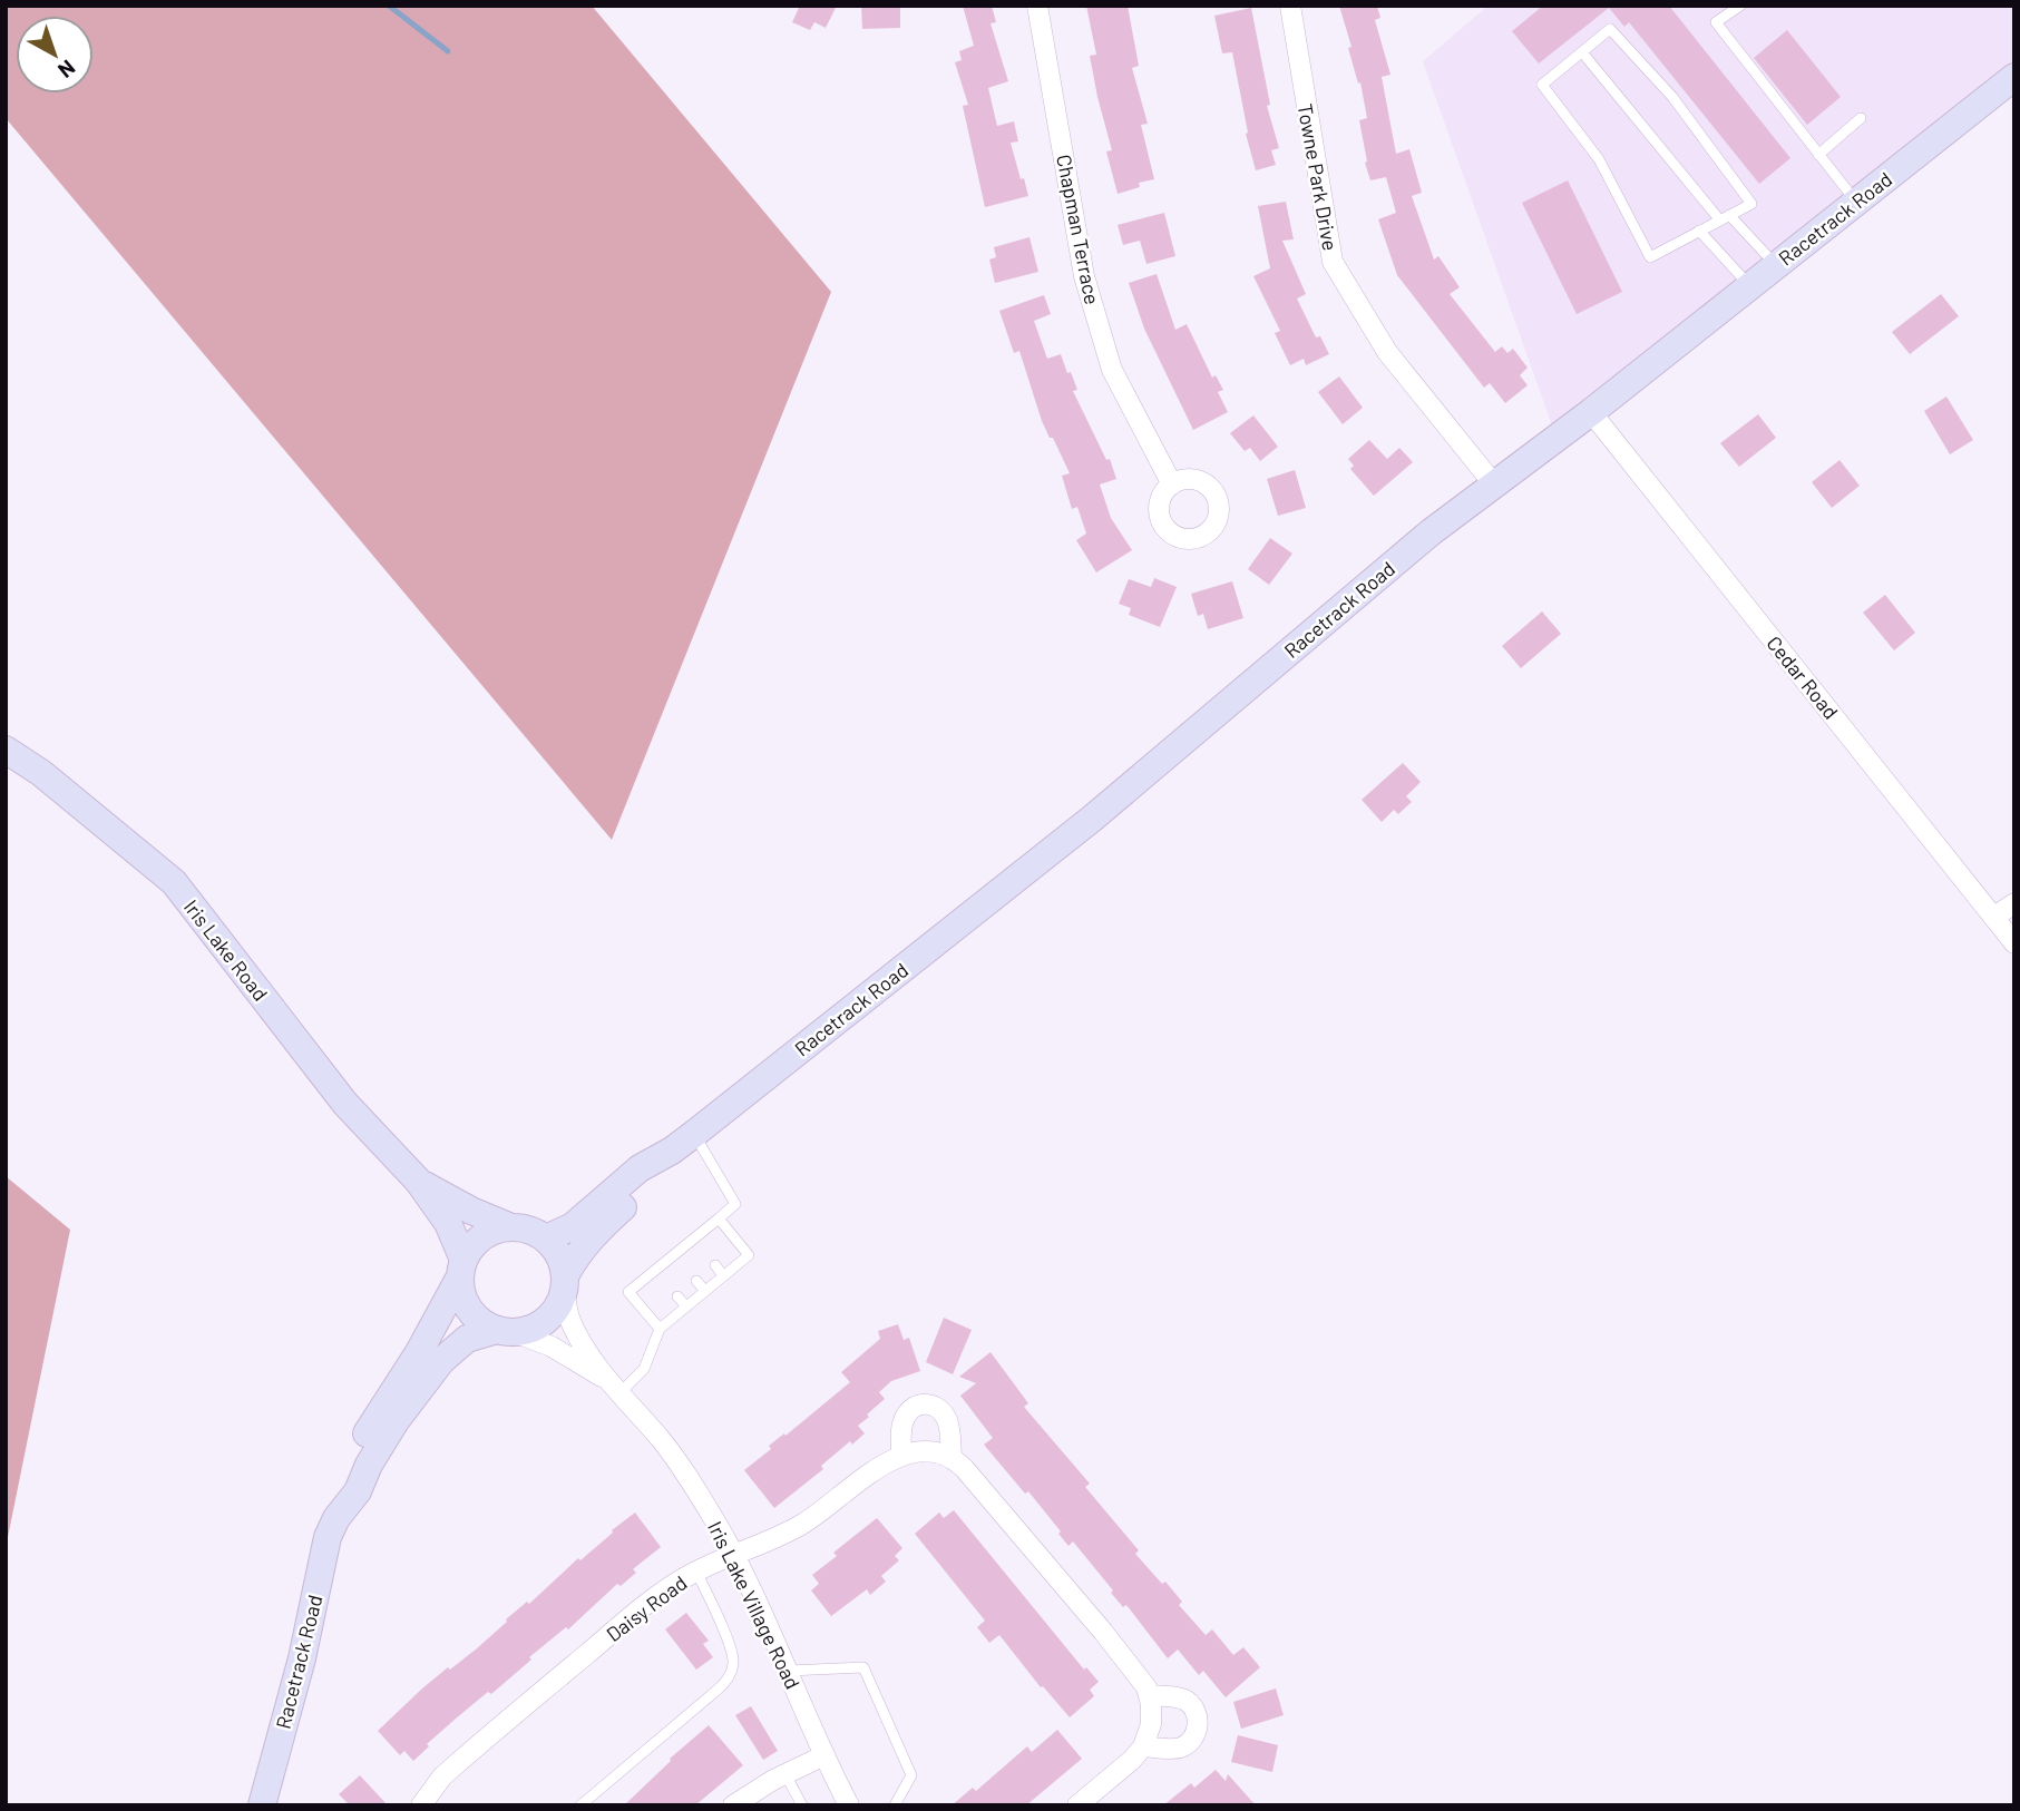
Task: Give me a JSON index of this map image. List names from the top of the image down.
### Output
{
  "streets": {
    "street": [
      "Towne Park Drive",
      "Racetrack Road",
      "Chapman Terrace",
      "Cedar Road",
      "Iris Lake Road",
      "Iris Lake Village Road",
      "Daisy Road"
    ]
  },
  "crossings": [
    ["Towne Park Drive", "Racetrack Road"],
    ["Racetrack Road", "Cedar Road"],
    ["Racetrack Road", "Iris Lake Road"],
    ["Racetrack Road", "Iris Lake Village Road"],
    ["Iris Lake Road", "Iris Lake Village Road"],
    ["Iris Lake Village Road", "Daisy Road"]
  ],
  "north": "bottom right"
}
